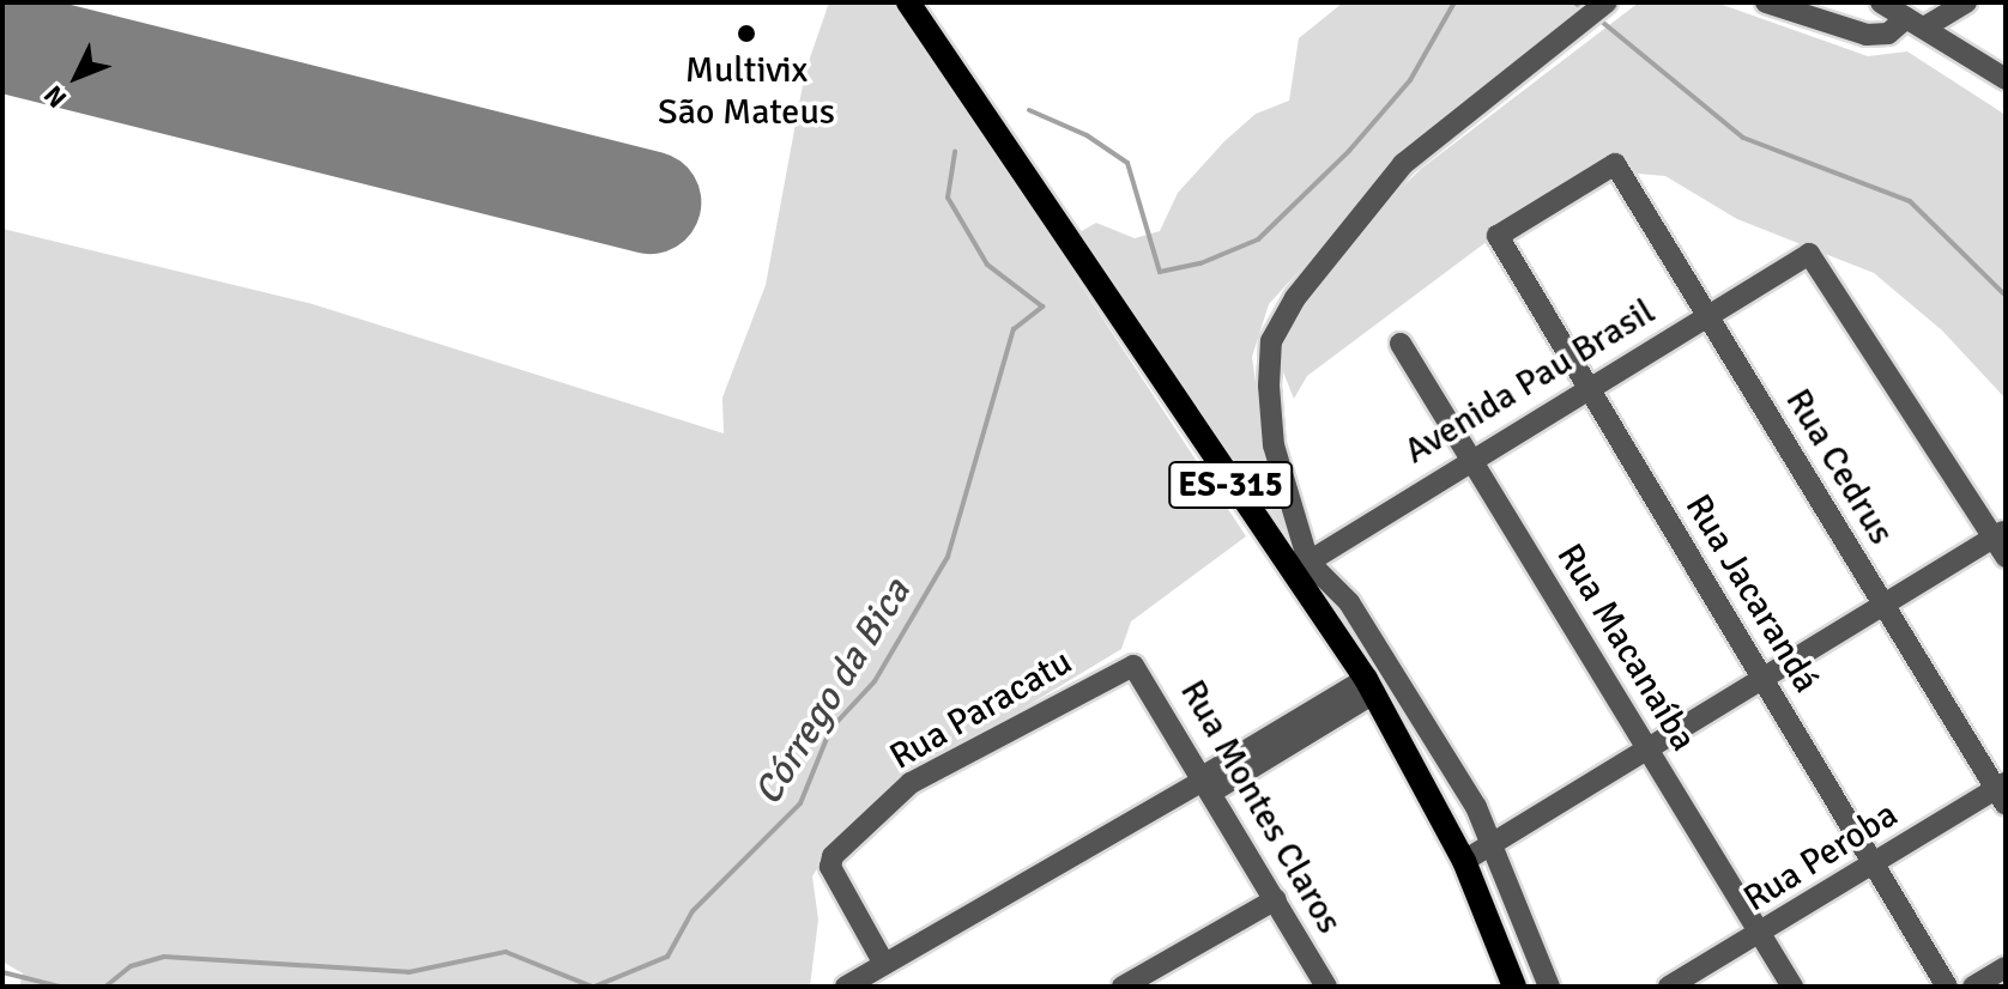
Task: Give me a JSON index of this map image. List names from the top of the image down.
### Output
{
  "streets": {
    "main road": ["ES-315"],
    "street": [
      "Avenida Pau Brasil",
      "Rua Cedrus",
      "Rua Jacarandá",
      "Rua Macanaíba",
      "Rua Paracatu",
      "Rua Montes Claros",
      "Rua Peroba"
    ]
  },
  "crossings": [
    ["Avenida Pau Brasil", "Rua Cedrus"],
    ["Avenida Pau Brasil", "ES-315"],
    ["Avenida Pau Brasil", "Rua Jacarandá"],
    ["Avenida Pau Brasil", "Rua Macanaíba"],
    ["Rua Cedrus", "Rua Jacarandá"],
    ["Rua Cedrus", "Rua Peroba"],
    ["Rua Jacarandá", "Rua Peroba"],
    ["Rua Macanaíba", "Rua Peroba"],
    ["Rua Paracatu", "Rua Montes Claros"]
  ],
  "water": ["Córrego da Bica"],
  "places": ["Multivix São Mateus"],
  "north": "bottom left"
}
